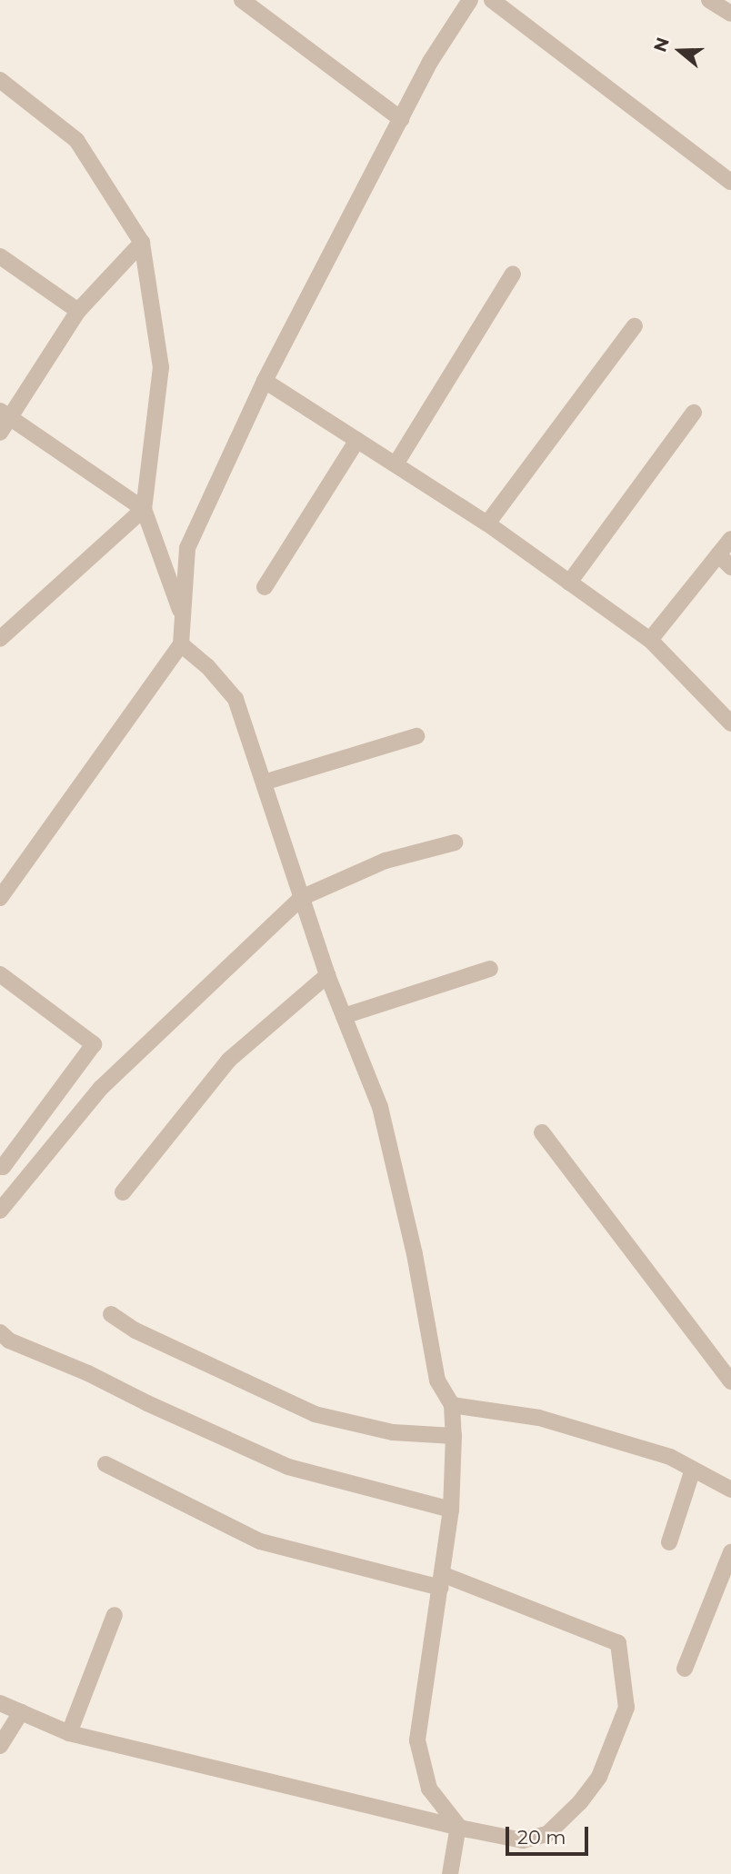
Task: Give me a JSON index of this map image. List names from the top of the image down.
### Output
{
  "scale_bar": "20 m",
  "north": "left"
}
